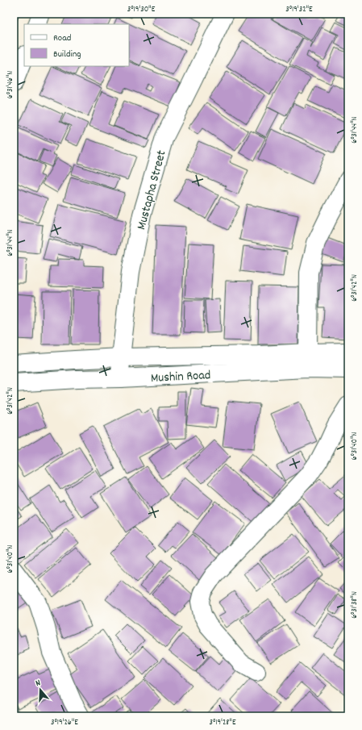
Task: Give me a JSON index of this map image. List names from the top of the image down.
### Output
{
  "streets": {
    "street": ["Mustapha Street", "Mushin Road"]
  },
  "crossings": [
    ["Mustapha Street", "Mushin Road"]
  ],
  "legend": ["Road", "Building"],
  "north": "top",
  "coordinates": [
    "3°19'30\"E",
    "3°19'32\"E",
    "6°31'46\"N",
    "6°31'44\"N",
    "6°31'42\"N",
    "6°31'40\"N",
    "6°31'38\"N",
    "3°19'26\"E",
    "3°19'28\"E"
  ]
}
